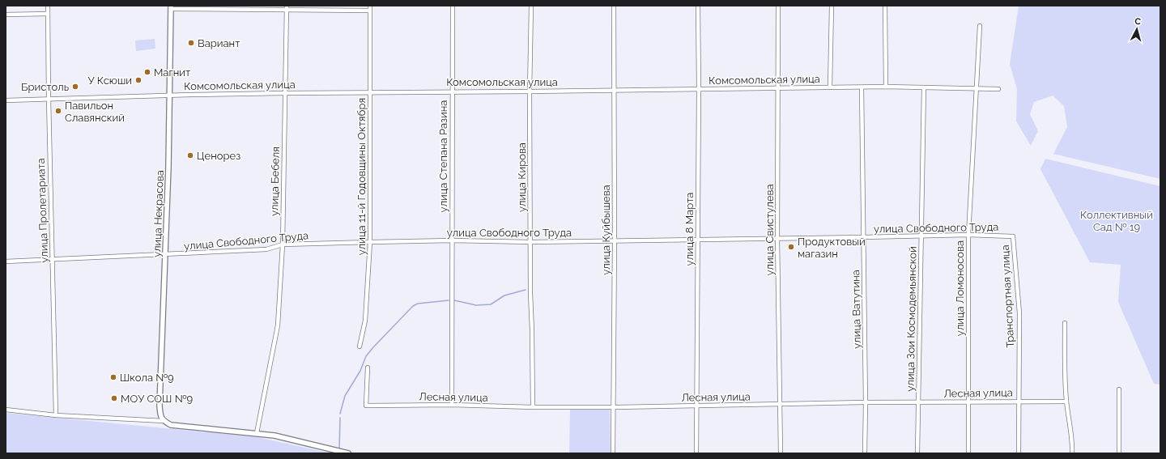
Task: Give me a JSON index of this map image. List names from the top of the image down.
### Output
{
  "streets": {
    "street": [
      "Комсомольская улица",
      "улица Степана Разина",
      "улица 11-й Годовщины Октября",
      "улица Кирова",
      "улица Бебеля",
      "улица Пролетариата",
      "улица Некрасова",
      "улица Свободного Труда",
      "улица 8 Марта",
      "улица Куйбышева",
      "улица Свистулева",
      "улица Ломоносова",
      "Транспортная улица",
      "улица Ватутина",
      "улица Зои Космодемьянской",
      "Лесная улица"
    ]
  },
  "crossings": [
    ["Комсомольская улица", "улица Степана Разина"],
    ["Комсомольская улица", "улица 11-й Годовщины Октября"],
    ["Комсомольская улица", "улица Кирова"],
    ["Комсомольская улица", "улица Бебеля"],
    ["Комсомольская улица", "улица Пролетариата"],
    ["Комсомольская улица", "улица Некрасова"],
    ["Комсомольская улица", "улица 8 Марта"],
    ["Комсомольская улица", "улица Куйбышева"],
    ["Комсомольская улица", "улица Свистулева"],
    ["Комсомольская улица", "улица Ломоносова"],
    ["Комсомольская улица", "улица Ватутина"],
    ["Комсомольская улица", "улица Зои Космодемьянской"],
    ["улица Степана Разина", "улица Свободного Труда"],
    ["улица Степана Разина", "Лесная улица"],
    ["улица 11-й Годовщины Октября", "улица Свободного Труда"],
    ["улица Кирова", "улица Свободного Труда"],
    ["улица Кирова", "Лесная улица"],
    ["улица Бебеля", "улица Свободного Труда"],
    ["улица Пролетариата", "улица Свободного Труда"],
    ["улица Некрасова", "улица Свободного Труда"],
    ["улица Свободного Труда", "улица 8 Марта"],
    ["улица Свободного Труда", "улица Куйбышева"],
    ["улица Свободного Труда", "улица Свистулева"],
    ["улица Свободного Труда", "улица Ломоносова"],
    ["улица Свободного Труда", "Транспортная улица"],
    ["улица Свободного Труда", "улица Ватутина"],
    ["улица Свободного Труда", "улица Зои Космодемьянской"],
    ["улица 8 Марта", "Лесная улица"],
    ["улица Куйбышева", "Лесная улица"],
    ["улица Свистулева", "Лесная улица"],
    ["улица Ломоносова", "Лесная улица"],
    ["Транспортная улица", "Лесная улица"],
    ["улица Ватутина", "Лесная улица"],
    ["улица Зои Космодемьянской", "Лесная улица"]
  ],
  "parks": ["Коллективный Сад № 19"],
  "places": [
    "Вариант",
    "Магнит",
    "У Ксюши",
    "Бристоль",
    "Павильон Славянский",
    "Ценорез",
    "Продуктовый магазин",
    "Школа №9",
    "МОУ СОШ №9"
  ],
  "north": "top"
}
